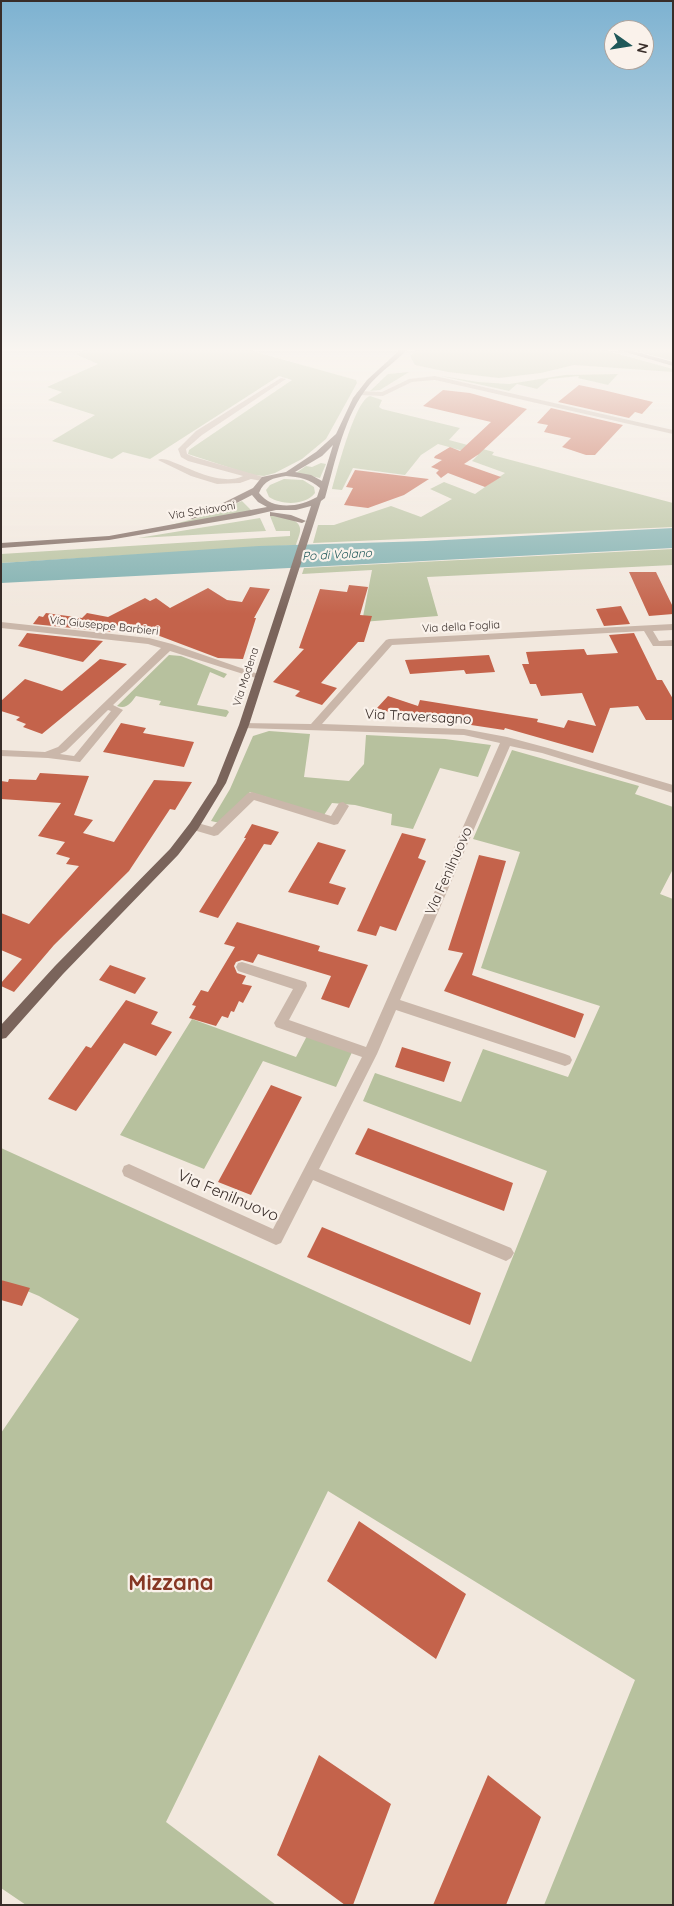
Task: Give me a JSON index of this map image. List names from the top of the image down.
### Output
{
  "streets": {
    "main road": ["Via Schiavoni", "Via Modena"],
    "street": [
      "Via Giuseppe Barbieri",
      "Via della Foglia",
      "Via Traversagno",
      "Via Fenilnuovo"
    ]
  },
  "crossings": [
    ["Via Giuseppe Barbieri", "Via Modena"],
    ["Via della Foglia", "Via Traversagno"],
    ["Via Modena", "Via Traversagno"],
    ["Via Traversagno", "Via Fenilnuovo"]
  ],
  "districts": ["Mizzana"],
  "water": ["Po di Volano"],
  "north": "right"
}
